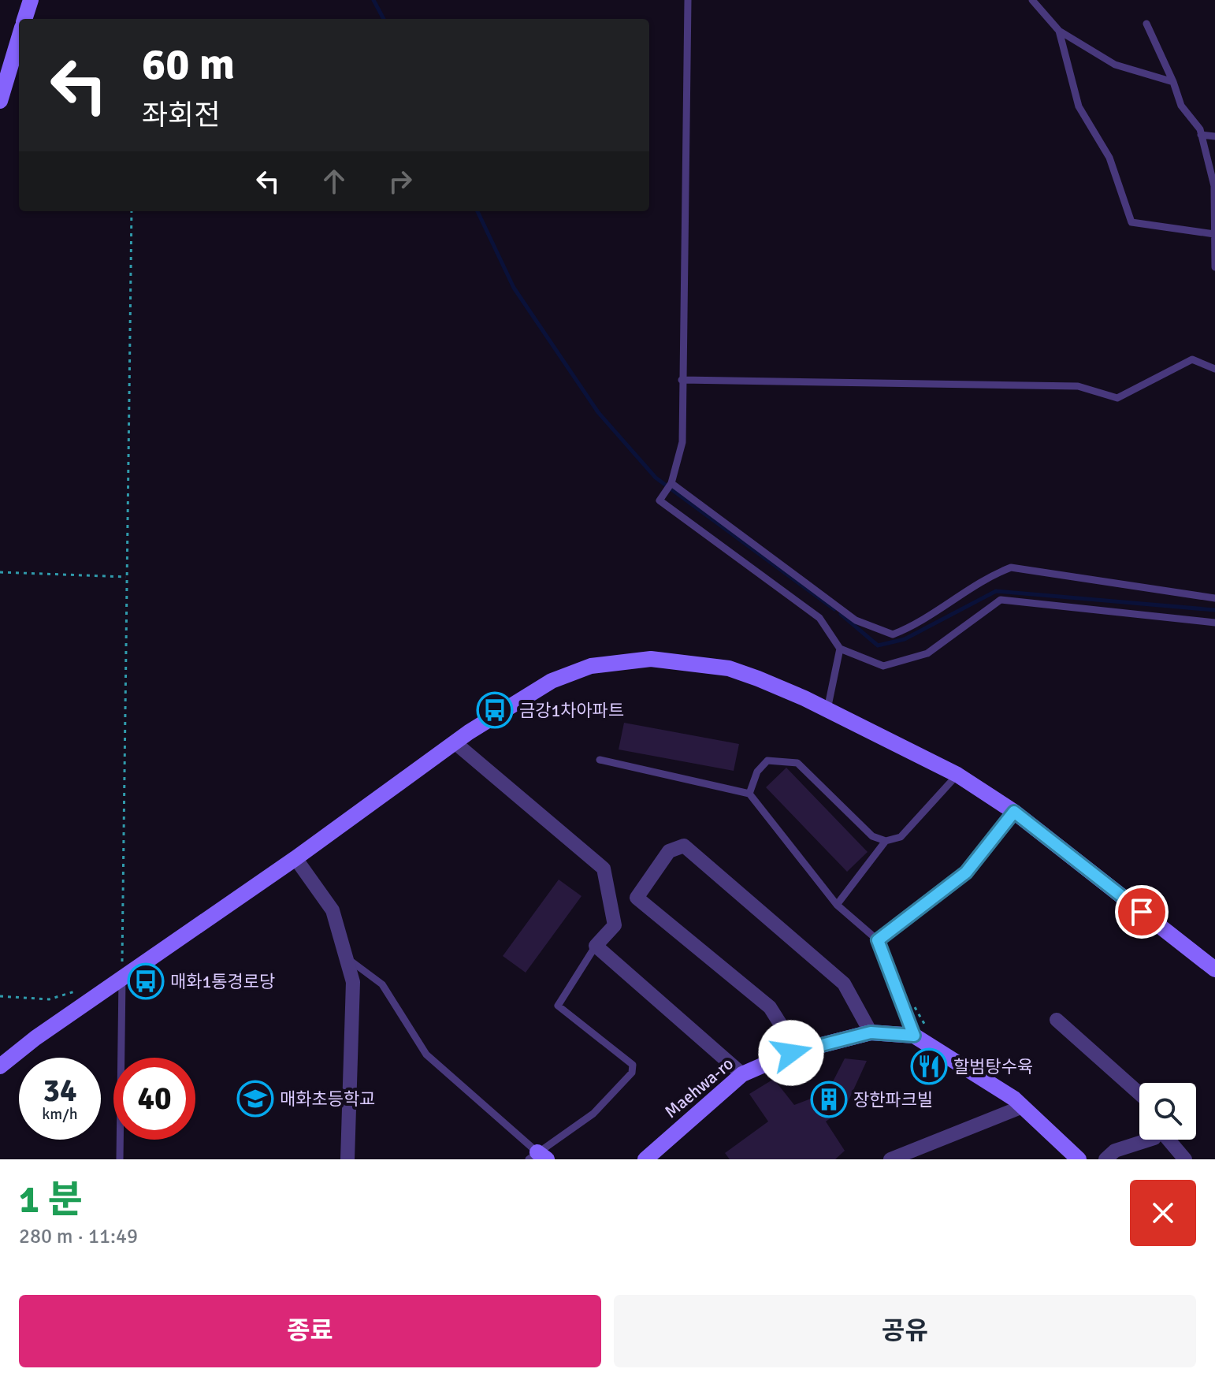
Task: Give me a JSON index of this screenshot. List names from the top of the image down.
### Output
{
  "streets": {
    "street": ["Maehwa-ro"]
  },
  "places": {
    "bus stop": ["금강1차아파트", "매화1통경로당"],
    "restaurant": ["할범탕수육"],
    "school or university": ["매화초등학교"],
    "building": ["장한파크빌"]
  },
  "page": {
    "turn": ["60 m", "좌회전"],
    "speed": "34 km/h",
    "limit": "40",
    "heading": ["1 분", "280 m · 11:49"],
    "buttons": ["종료", "공유"]
  }
}
